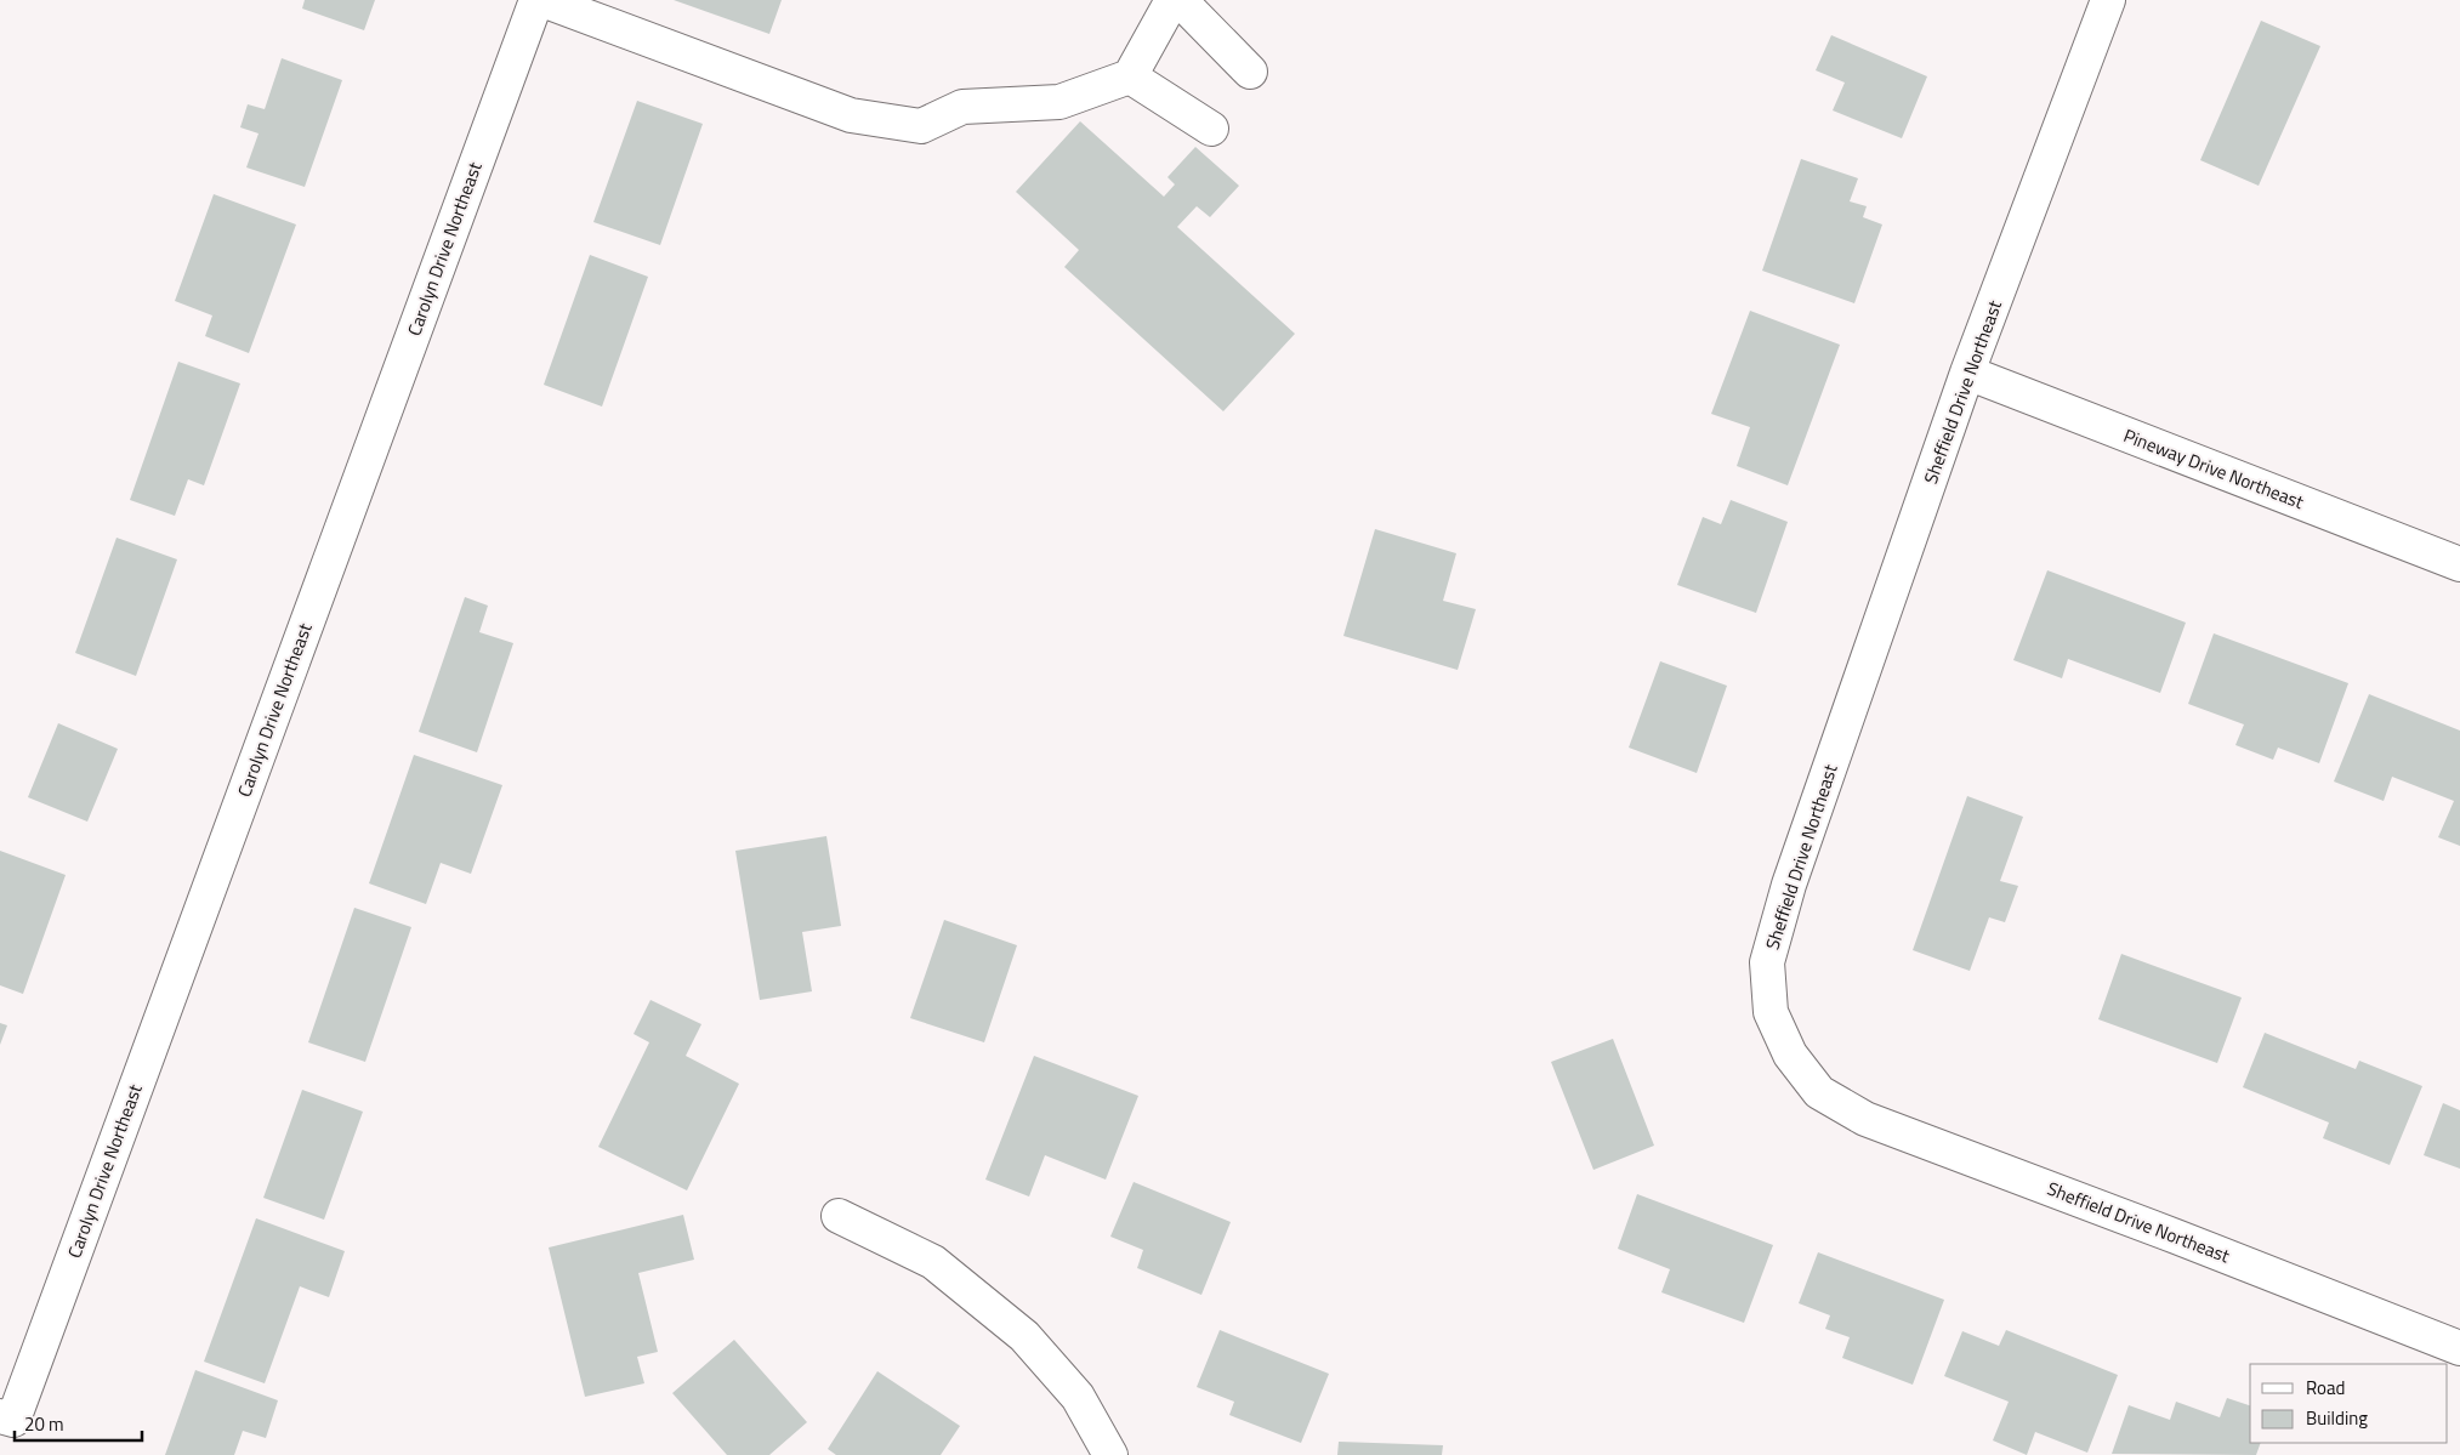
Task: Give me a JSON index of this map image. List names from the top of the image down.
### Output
{
  "streets": {
    "street": ["Carolyn Drive Northeast", "Sheffield Drive Northeast", "Pineway Drive Northeast"]
  },
  "crossings": [
    ["Sheffield Drive Northeast", "Pineway Drive Northeast"]
  ],
  "legend": ["Road", "Building"],
  "scale_bar": "20 m"
}
